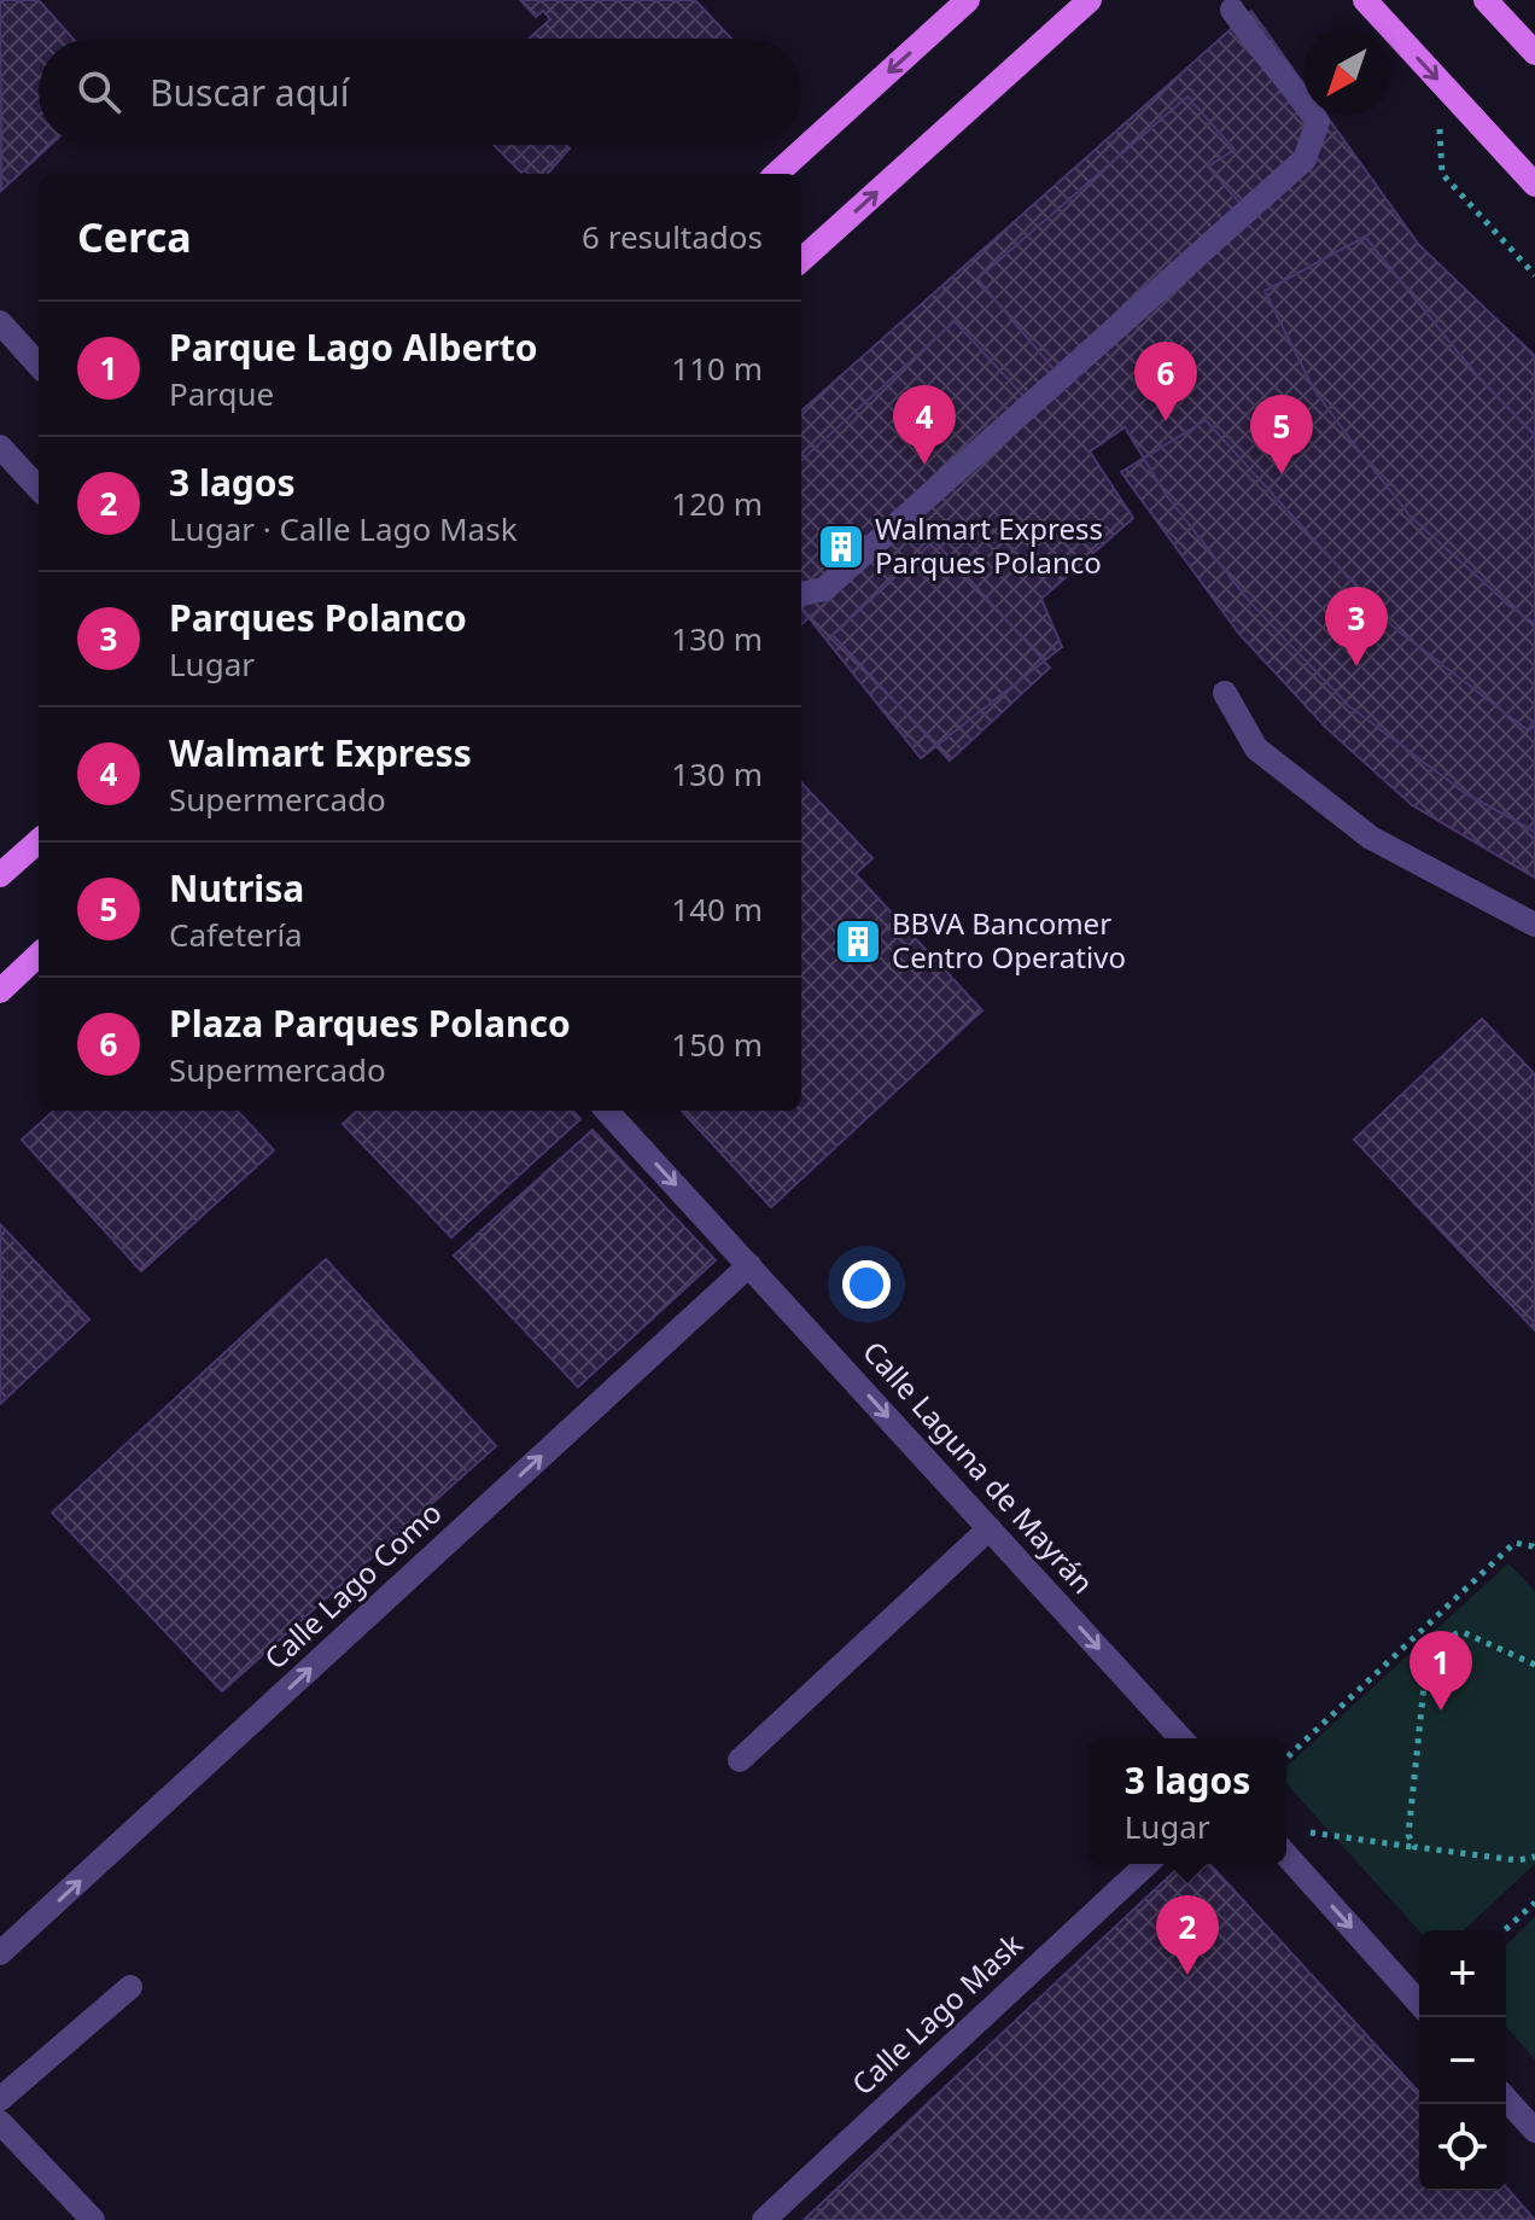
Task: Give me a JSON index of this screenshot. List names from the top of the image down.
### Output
{
  "streets": {
    "street": ["Calle Laguna de Mayrán", "Calle Lago Como", "Calle Lago Mask"]
  },
  "crossings": [
    ["Calle Laguna de Mayrán", "Calle Lago Como"]
  ],
  "one_way": ["Calle Laguna de Mayrán", "Calle Lago Como"],
  "places": {
    "building": ["Walmart Express Parques Polanco", "BBVA Bancomer Centro Operativo"]
  },
  "north": "bottom left",
  "page": {
    "search": "Buscar aquí",
    "heading": ["Cerca", "6 resultados"],
    "list": [
      {
        "mark": "1",
        "name": "Parque Lago Alberto",
        "note": "Parque",
        "value": "110 m"
      },
      {
        "mark": "2",
        "name": "3 lagos",
        "note": "Lugar · Calle Lago Mask",
        "value": "120 m"
      },
      {
        "mark": "3",
        "name": "Parques Polanco",
        "note": "Lugar",
        "value": "130 m"
      },
      {
        "mark": "4",
        "name": "Walmart Express",
        "note": "Supermercado",
        "value": "130 m"
      },
      {
        "mark": "5",
        "name": "Nutrisa",
        "note": "Cafetería",
        "value": "140 m"
      },
      {
        "mark": "6",
        "name": "Plaza Parques Polanco",
        "note": "Supermercado",
        "value": "150 m"
      }
    ],
    "pins": [
      "6",
      "4",
      "5",
      "3",
      "1",
      "2"
    ],
    "popup": ["3 lagos", "Lugar"],
    "map_buttons": ["+", "−"]
  }
}
